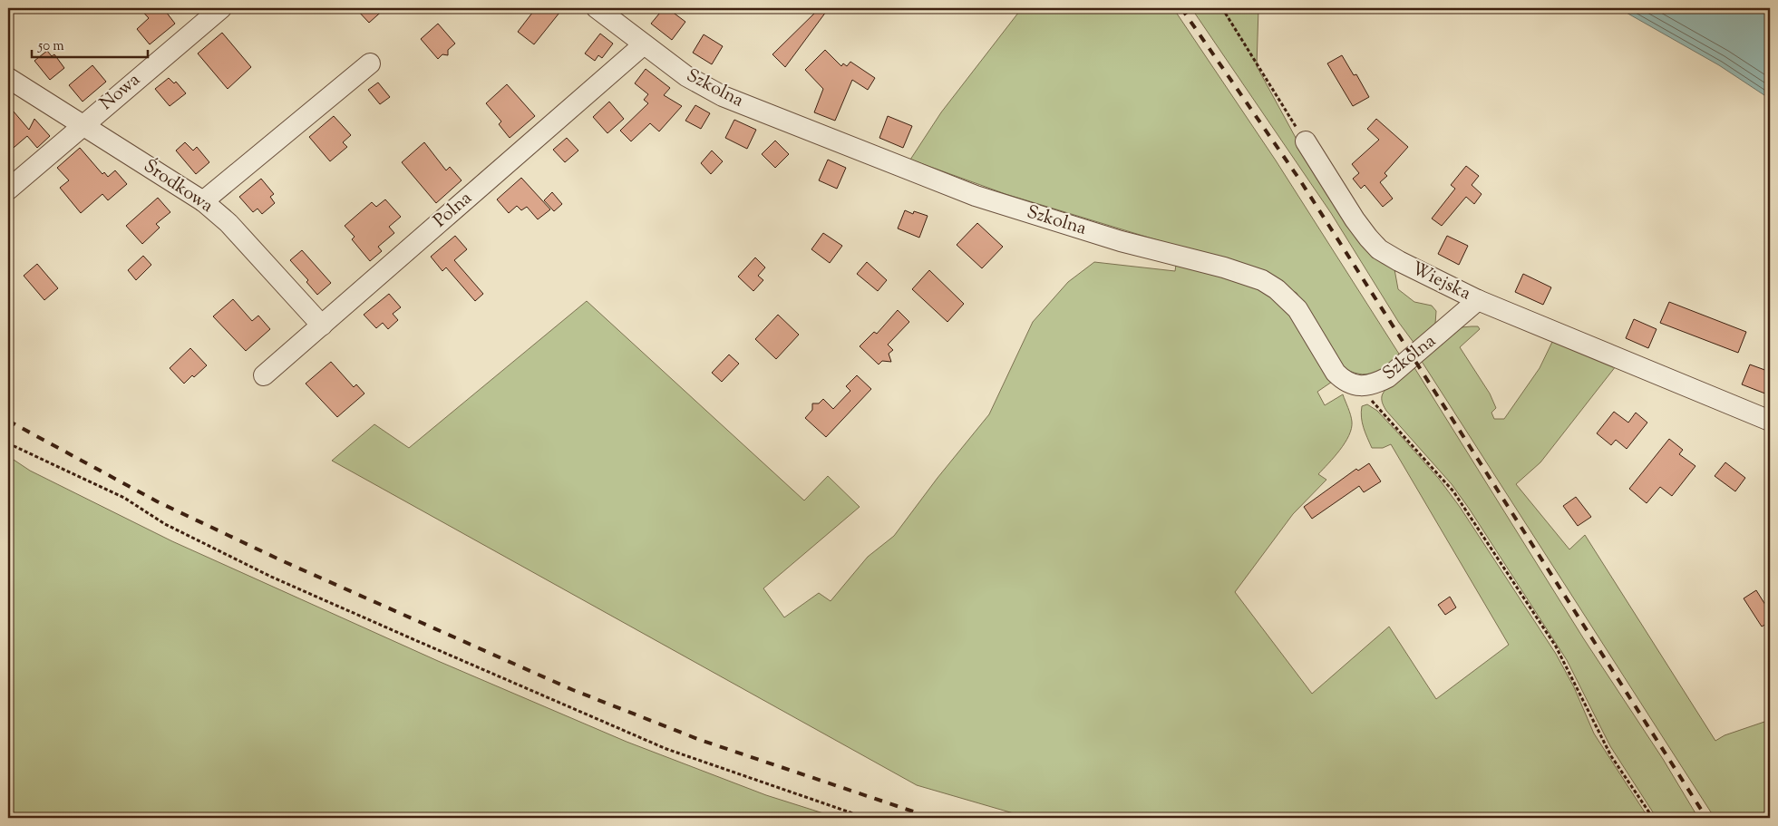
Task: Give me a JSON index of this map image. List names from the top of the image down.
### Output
{
  "streets": {
    "street": [
      "Szkolna",
      "Nowa",
      "Środkowa",
      "Polna",
      "Wiejska"
    ]
  },
  "crossings": [
    ["Szkolna", "Polna"],
    ["Szkolna", "Wiejska"],
    ["Nowa", "Środkowa"],
    ["Środkowa", "Polna"]
  ],
  "scale_bar": "50 m"
}
